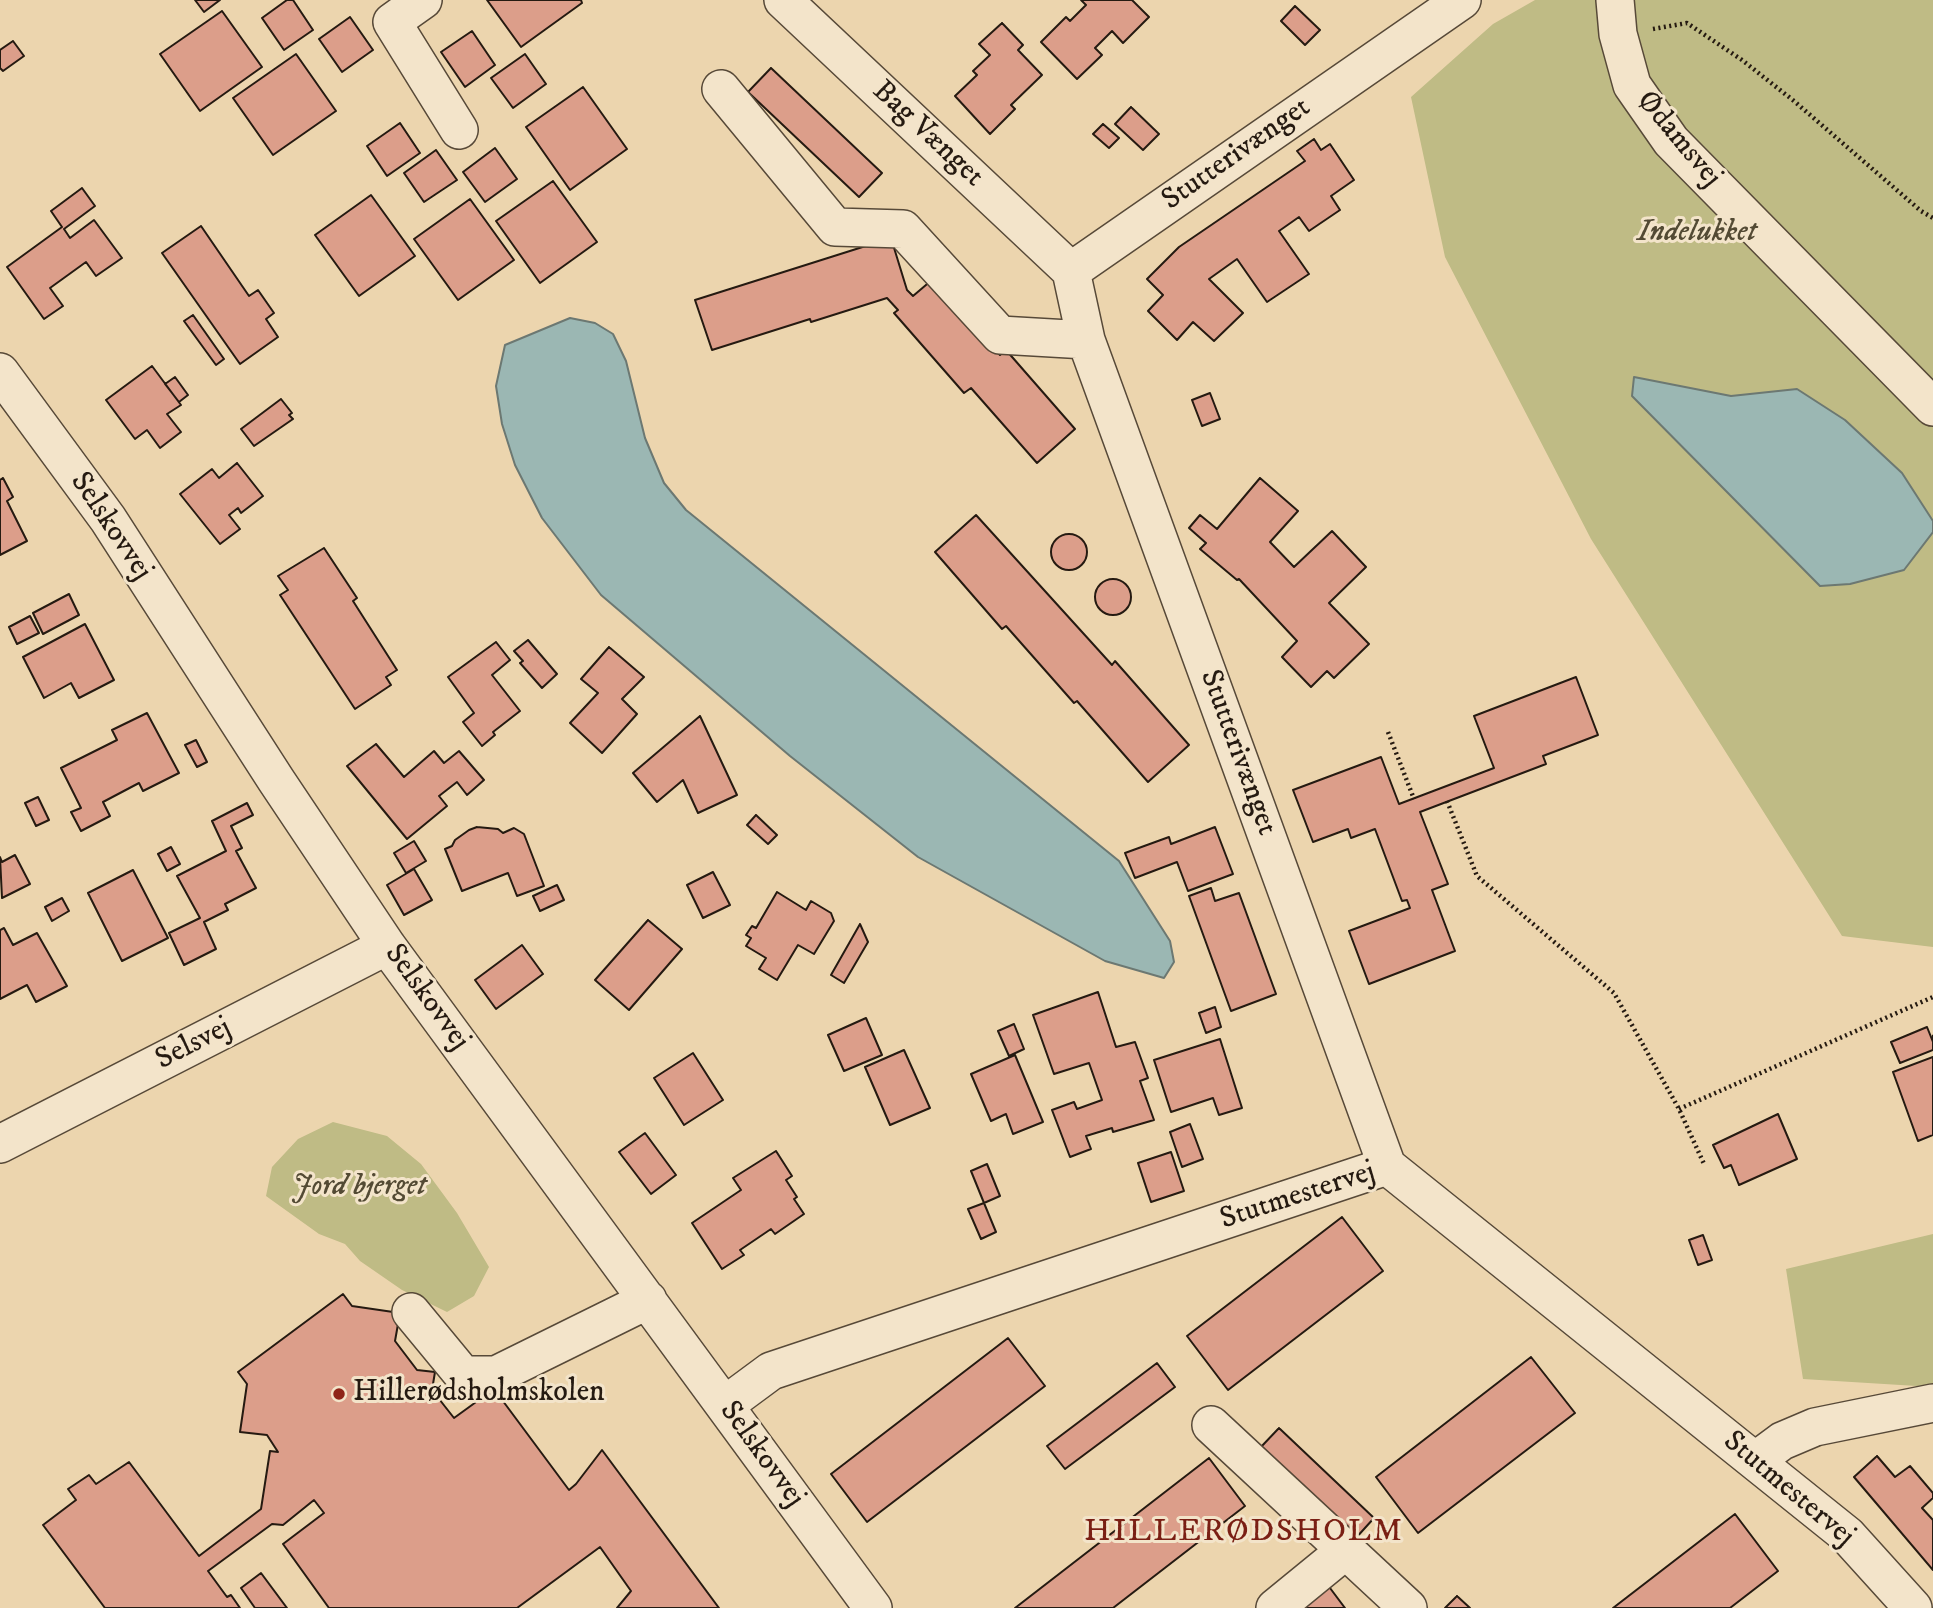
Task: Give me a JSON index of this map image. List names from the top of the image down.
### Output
{
  "streets": {
    "street": [
      "Bag Vænget",
      "Ødamsvej",
      "Stutterivænget",
      "Selskovvej",
      "Selsvej",
      "Stutmestervej"
    ]
  },
  "crossings": [
    ["Bag Vænget", "Stutterivænget"],
    ["Stutterivænget", "Stutmestervej"],
    ["Selskovvej", "Selsvej"],
    ["Selskovvej", "Stutmestervej"]
  ],
  "districts": ["HILLERØDSHOLM"],
  "parks": ["Indelukket", "Jord bjerget"],
  "places": ["Hillerødsholmskolen"]
}
